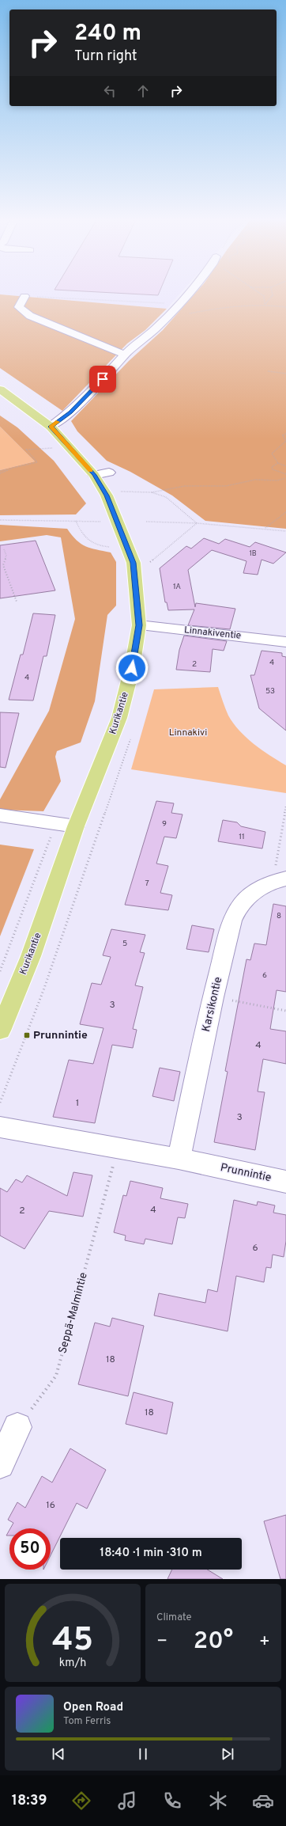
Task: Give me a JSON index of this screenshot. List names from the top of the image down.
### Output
{
  "streets": {
    "main road": ["Kurikantie"],
    "street": ["Linnakiventie", "Karsikontie", "Prunnintie"],
    "path": ["Seppä-Malmintie"]
  },
  "crossings": [
    ["Linnakiventie", "Kurikantie"],
    ["Karsikontie", "Prunnintie"],
    ["Prunnintie", "Seppä-Malmintie"]
  ],
  "parks": ["Linnakivi"],
  "places": {
    "transit": ["Prunnintie"]
  },
  "house_numbers": [
    "1B",
    "1A",
    "4",
    "2",
    "4",
    "53",
    "9",
    "11",
    "7",
    "8",
    "5",
    "6",
    "3",
    "4",
    "1",
    "3",
    "4",
    "2",
    "6",
    "18",
    "18",
    "16"
  ],
  "page": {
    "turn": ["240 m", "Turn right"],
    "limit": "50",
    "trip": "18:40 · 1 min · 310 m",
    "tile": "Climate",
    "heat": ["−", "20°", "+"],
    "song": ["Open Road", "Tom Ferris"],
    "tabs": "18:39",
    "gauge": ["45", "km/h"]
  }
}
